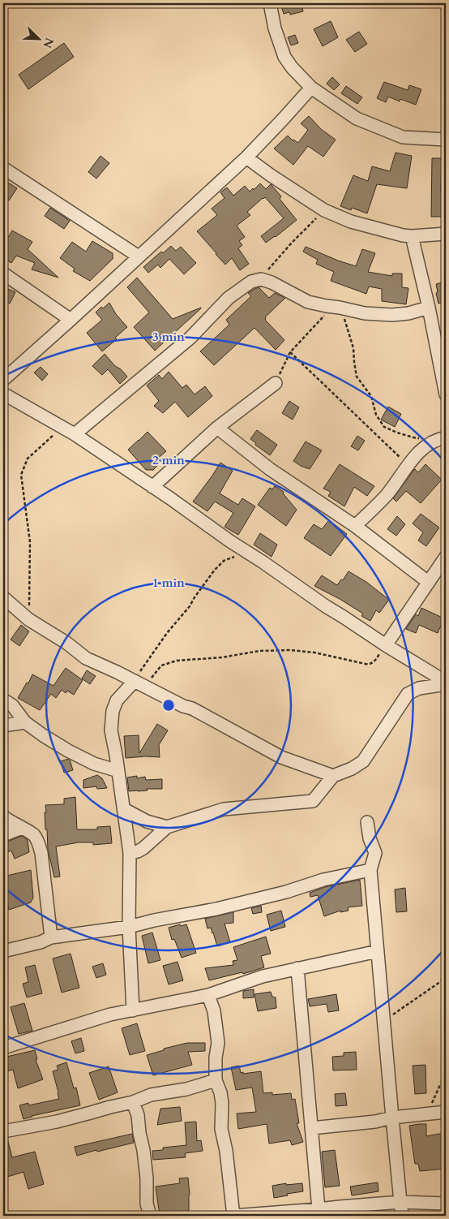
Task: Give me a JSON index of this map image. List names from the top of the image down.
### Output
{
  "north": "bottom right",
  "rings": ["3 min", "2 min", "1 min"]
}
